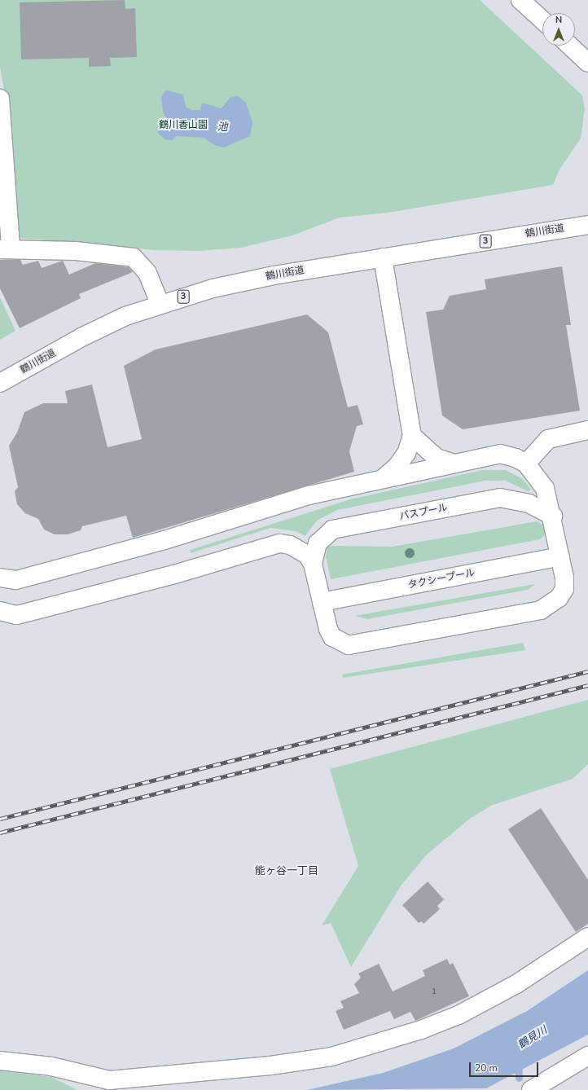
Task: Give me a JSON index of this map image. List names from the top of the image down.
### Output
{
  "streets": {
    "street": [
      "鶴川街道",
      "3",
      "バスプール",
      "タクシープール"
    ]
  },
  "districts": ["能ヶ谷一丁目"],
  "water": ["池", "鶴見川"],
  "parks": ["鶴川香山園"],
  "house_numbers": ["1"],
  "scale_bar": "20 m",
  "north": "top"
}
